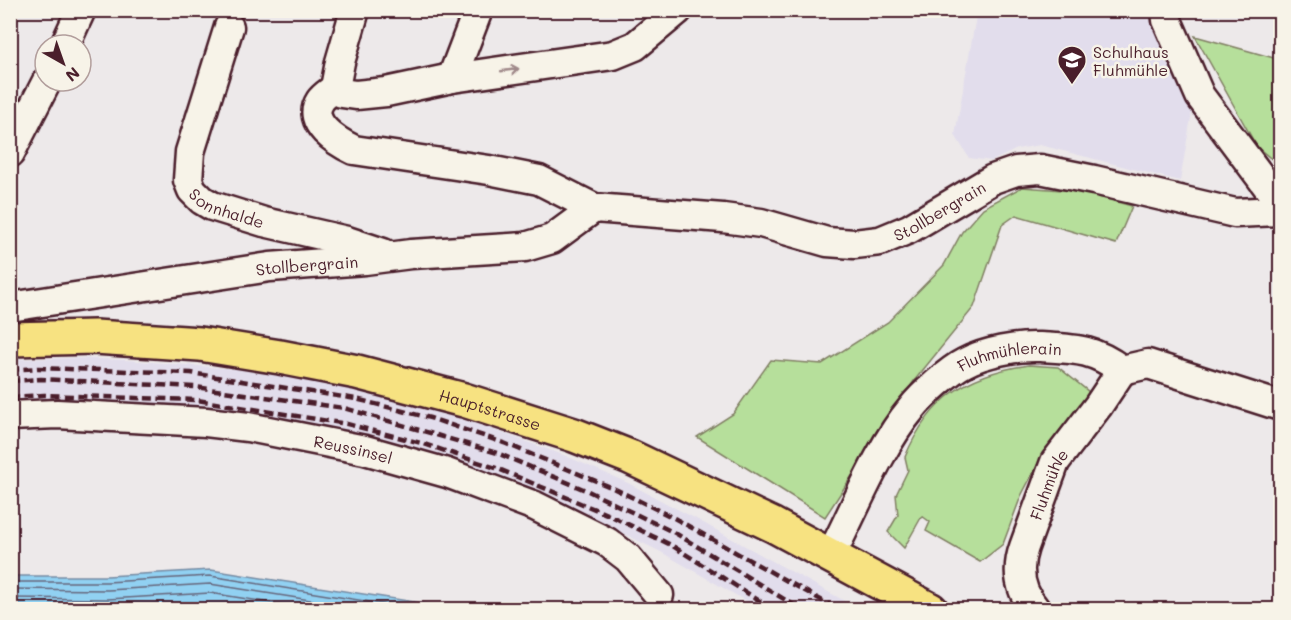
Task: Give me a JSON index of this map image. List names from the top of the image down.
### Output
{
  "streets": {
    "main road": ["Hauptstrasse"],
    "street": [
      "Sonnhalde",
      "Stollbergrain",
      "Fluhmühlerain",
      "Reussinsel",
      "Fluhmühle"
    ]
  },
  "crossings": [
    ["Sonnhalde", "Stollbergrain"],
    ["Fluhmühlerain", "Hauptstrasse"],
    ["Fluhmühlerain", "Fluhmühle"]
  ],
  "places": {
    "school or university": ["Schulhaus Fluhmühle"]
  },
  "north": "bottom right"
}
